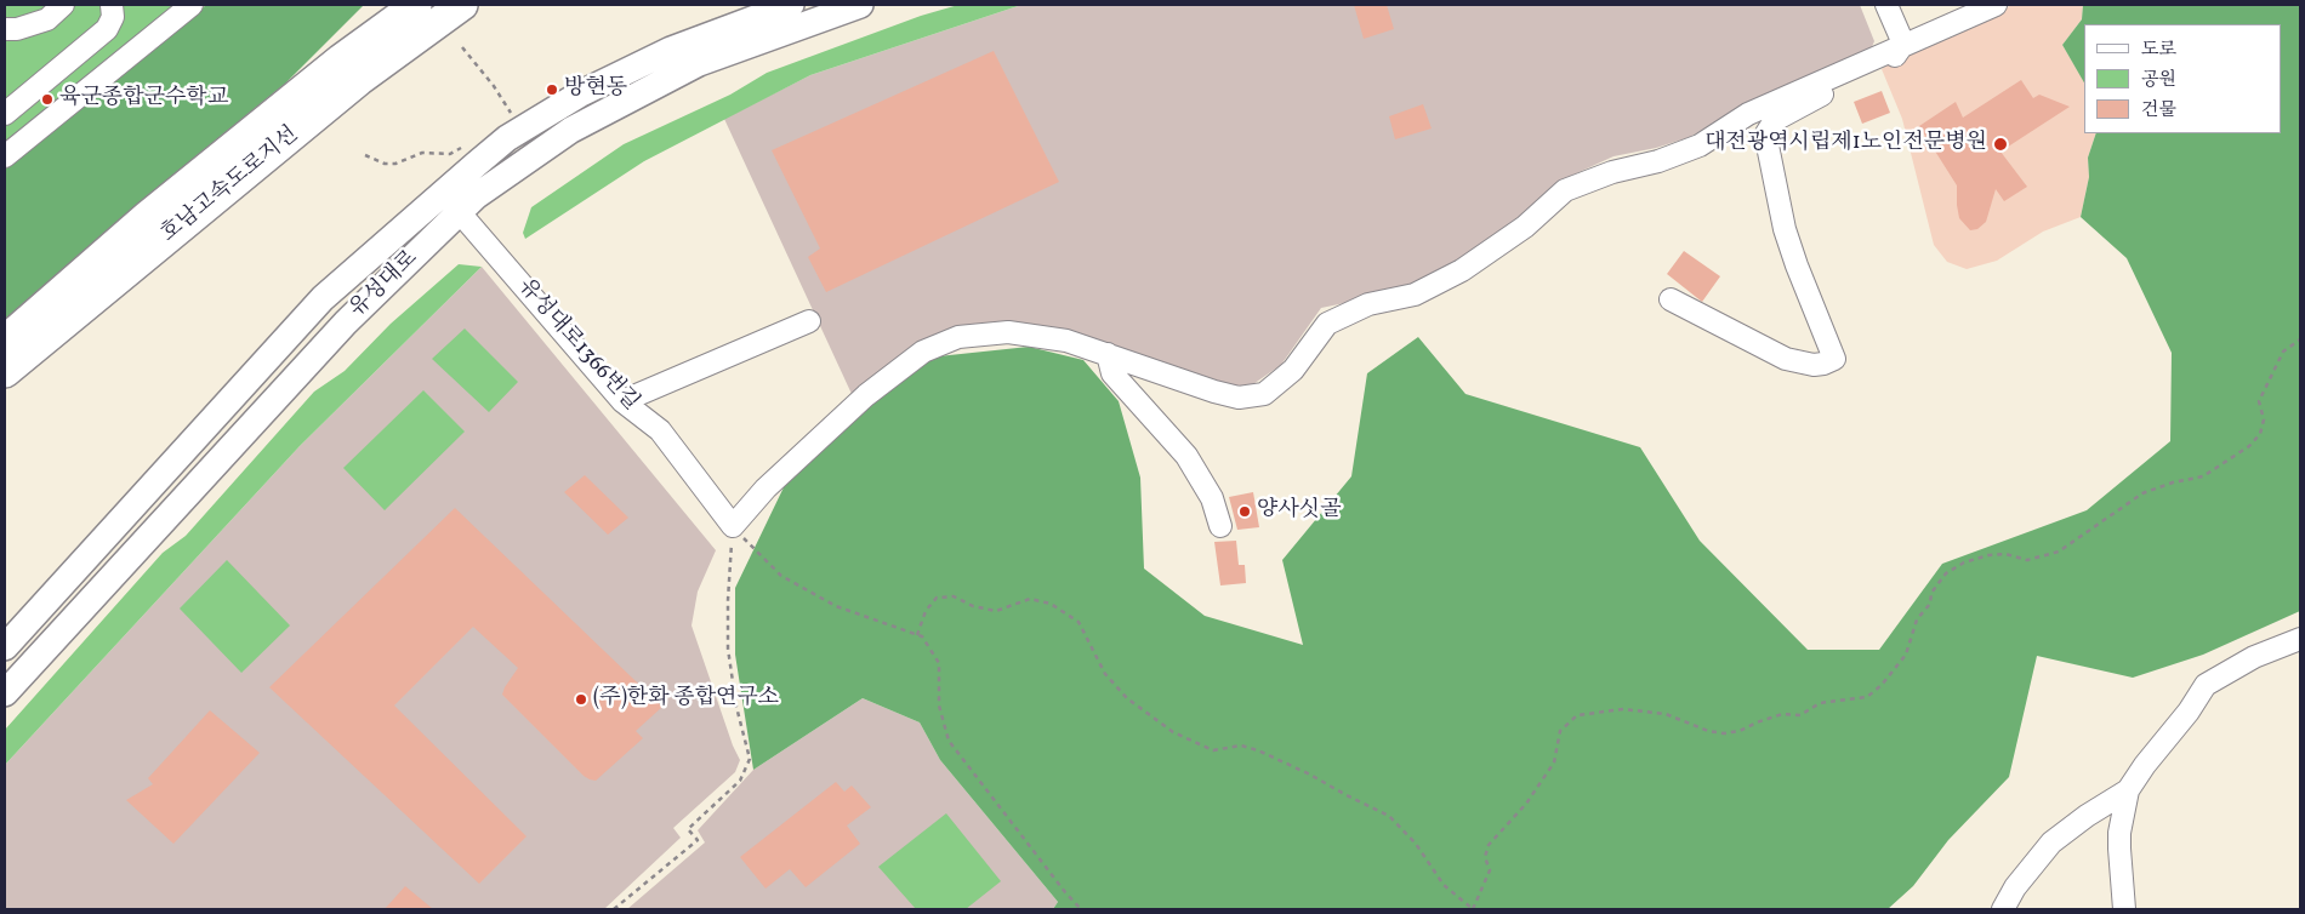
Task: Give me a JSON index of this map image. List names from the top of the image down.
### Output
{
  "streets": {
    "highway": ["호남고속도로지선"],
    "main road": ["유성대로"],
    "street": ["유성대로1366번길"]
  },
  "crossings": [
    ["유성대로", "유성대로1366번길"]
  ],
  "places": [
    "방현동",
    "육군종합군수학교",
    "대전광역시립제1노인전문병원",
    "양사싯골",
    "(주)한화 종합연구소"
  ],
  "legend": ["도로", "공원", "건물"]
}
